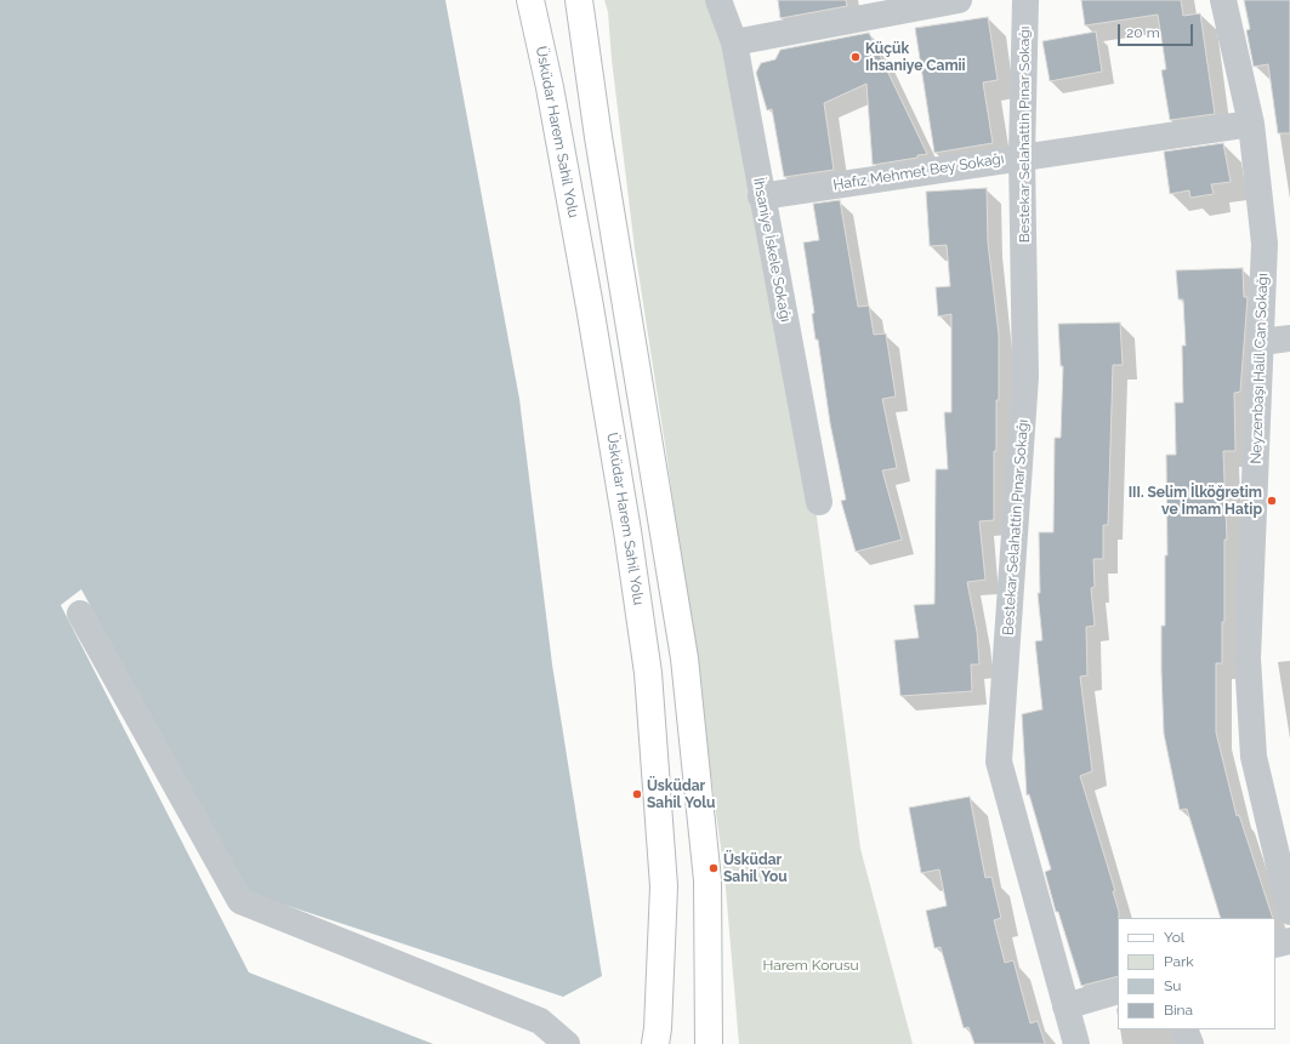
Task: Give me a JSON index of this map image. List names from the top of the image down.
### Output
{
  "streets": {
    "main road": ["Üsküdar Harem Sahil Yolu"],
    "street": [
      "Bestekar Selahattin Pınar Sokağı",
      "Hafız Mehmet Bey Sokağı",
      "İhsaniye İskele Sokağı",
      "Neyzenbaşı Halil Can Sokağı"
    ]
  },
  "crossings": [
    ["Bestekar Selahattin Pınar Sokağı", "Hafız Mehmet Bey Sokağı"],
    ["Hafız Mehmet Bey Sokağı", "İhsaniye İskele Sokağı"],
    ["Hafız Mehmet Bey Sokağı", "Neyzenbaşı Halil Can Sokağı"]
  ],
  "parks": ["Harem Korusu"],
  "places": [
    "Küçük Ihsaniye Camii",
    "III. Selim İlköğretim ve İmam Hatip",
    "Üsküdar Sahil Yolu",
    "Üsküdar Sahil You"
  ],
  "legend": [
    "Yol",
    "Park",
    "Su",
    "Bina"
  ],
  "scale_bar": "20 m"
}
